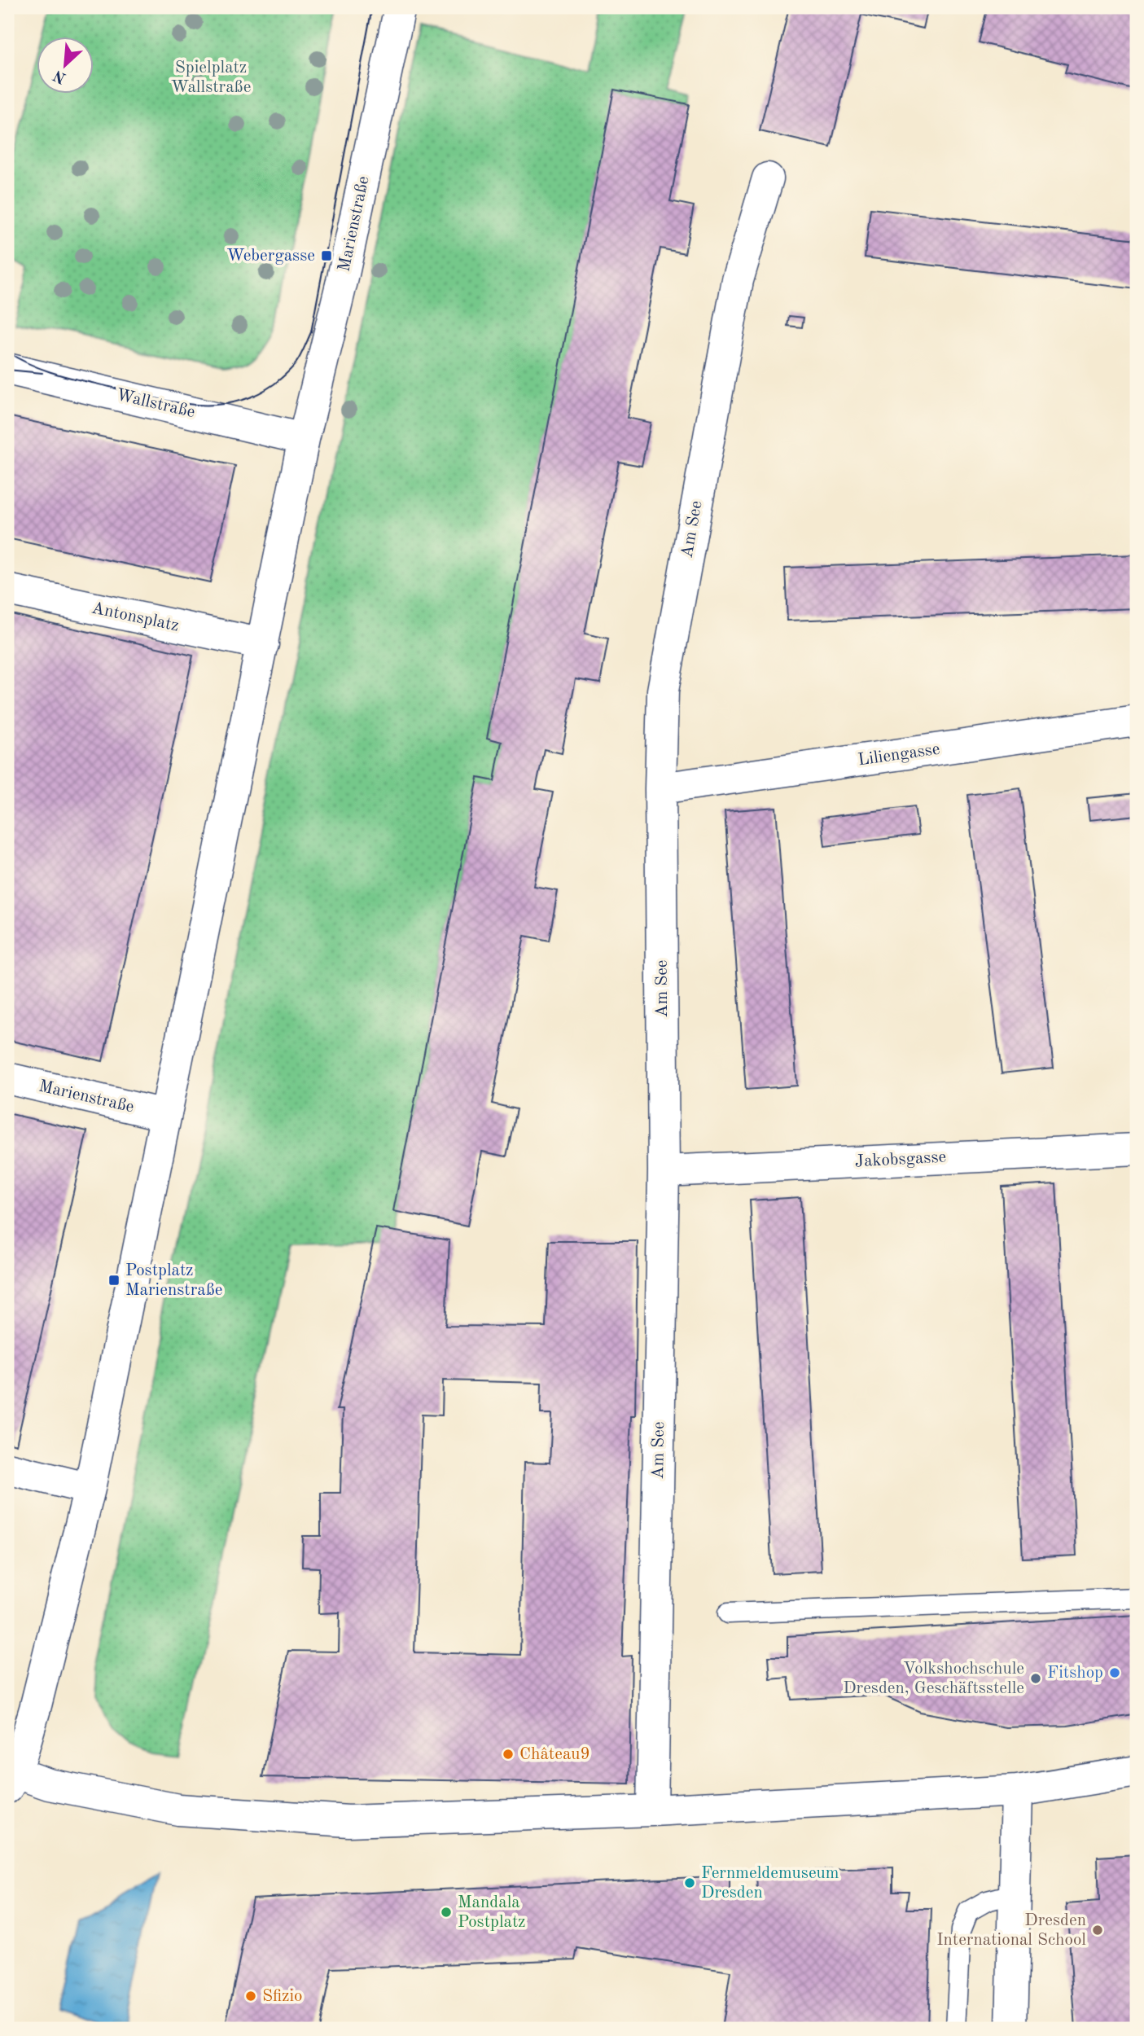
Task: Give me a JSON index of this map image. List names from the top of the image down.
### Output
{
  "streets": {
    "street": [
      "Marienstraße",
      "Wallstraße",
      "Am See",
      "Antonsplatz",
      "Liliengasse",
      "Jakobsgasse"
    ]
  },
  "crossings": [
    ["Marienstraße", "Wallstraße"],
    ["Marienstraße", "Antonsplatz"],
    ["Am See", "Liliengasse"],
    ["Am See", "Jakobsgasse"]
  ],
  "parks": ["Spielplatz Wallstraße"],
  "places": {
    "transit": ["Webergasse", "Postplatz Marienstraße"],
    "other": [
      "Fitshop",
      "Volkshochschule Dresden, Geschäftsstelle",
      "Château9",
      "Fernmeldemuseum Dresden",
      "Mandala Postplatz",
      "Dresden International School",
      "Sfizio"
    ]
  },
  "north": "bottom left"
}
